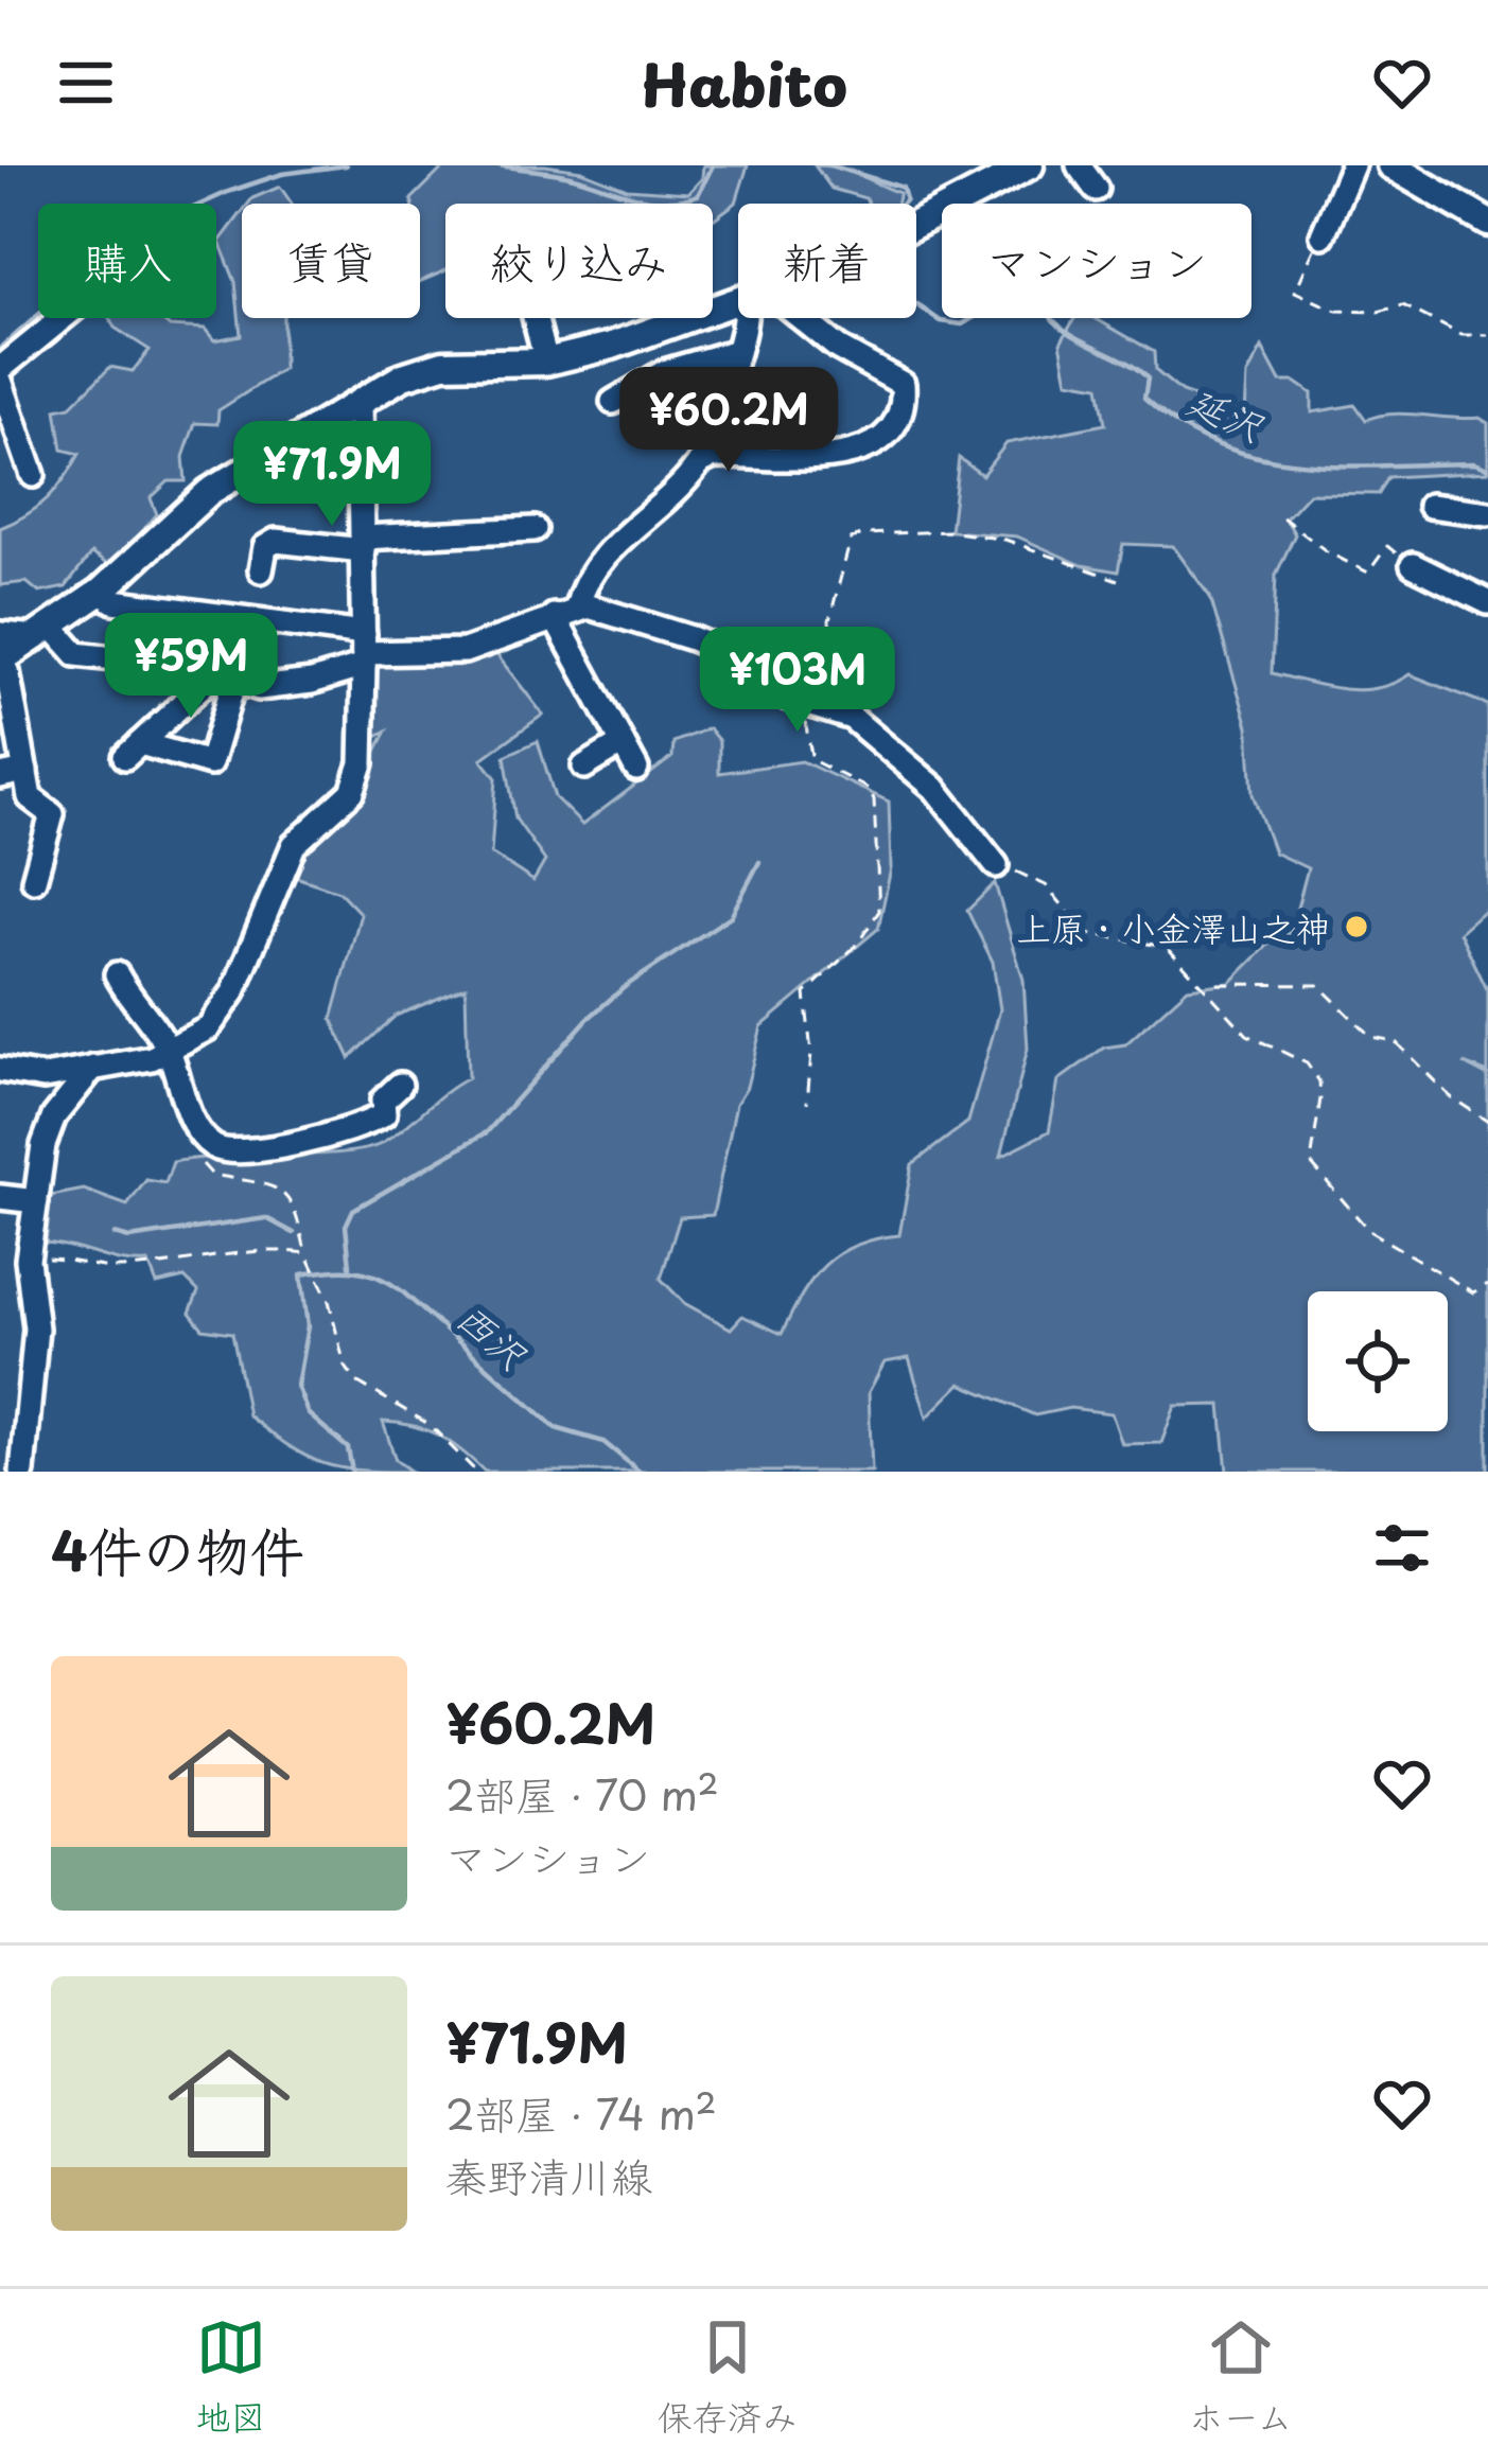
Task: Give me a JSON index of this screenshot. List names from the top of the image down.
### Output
{
  "water": ["延沢", "西沢"],
  "places": ["上原・小金澤山之神"],
  "page": {
    "header": "Habito",
    "chip": [
      "購入",
      "賃貸",
      "絞り込み",
      "新着",
      "マンション"
    ],
    "price": [
      "¥60.2M",
      "¥71.9M",
      "¥59M",
      "¥103M"
    ],
    "heading": "4件の物件",
    "list": [
      {
        "name": "¥60.2M",
        "note": "2部屋 · 70 m² · マンション"
      },
      {
        "name": "¥71.9M",
        "note": "2部屋 · 74 m² · 秦野清川線"
      }
    ],
    "tabs": ["地図", "保存済み", "ホーム"]
  }
}
